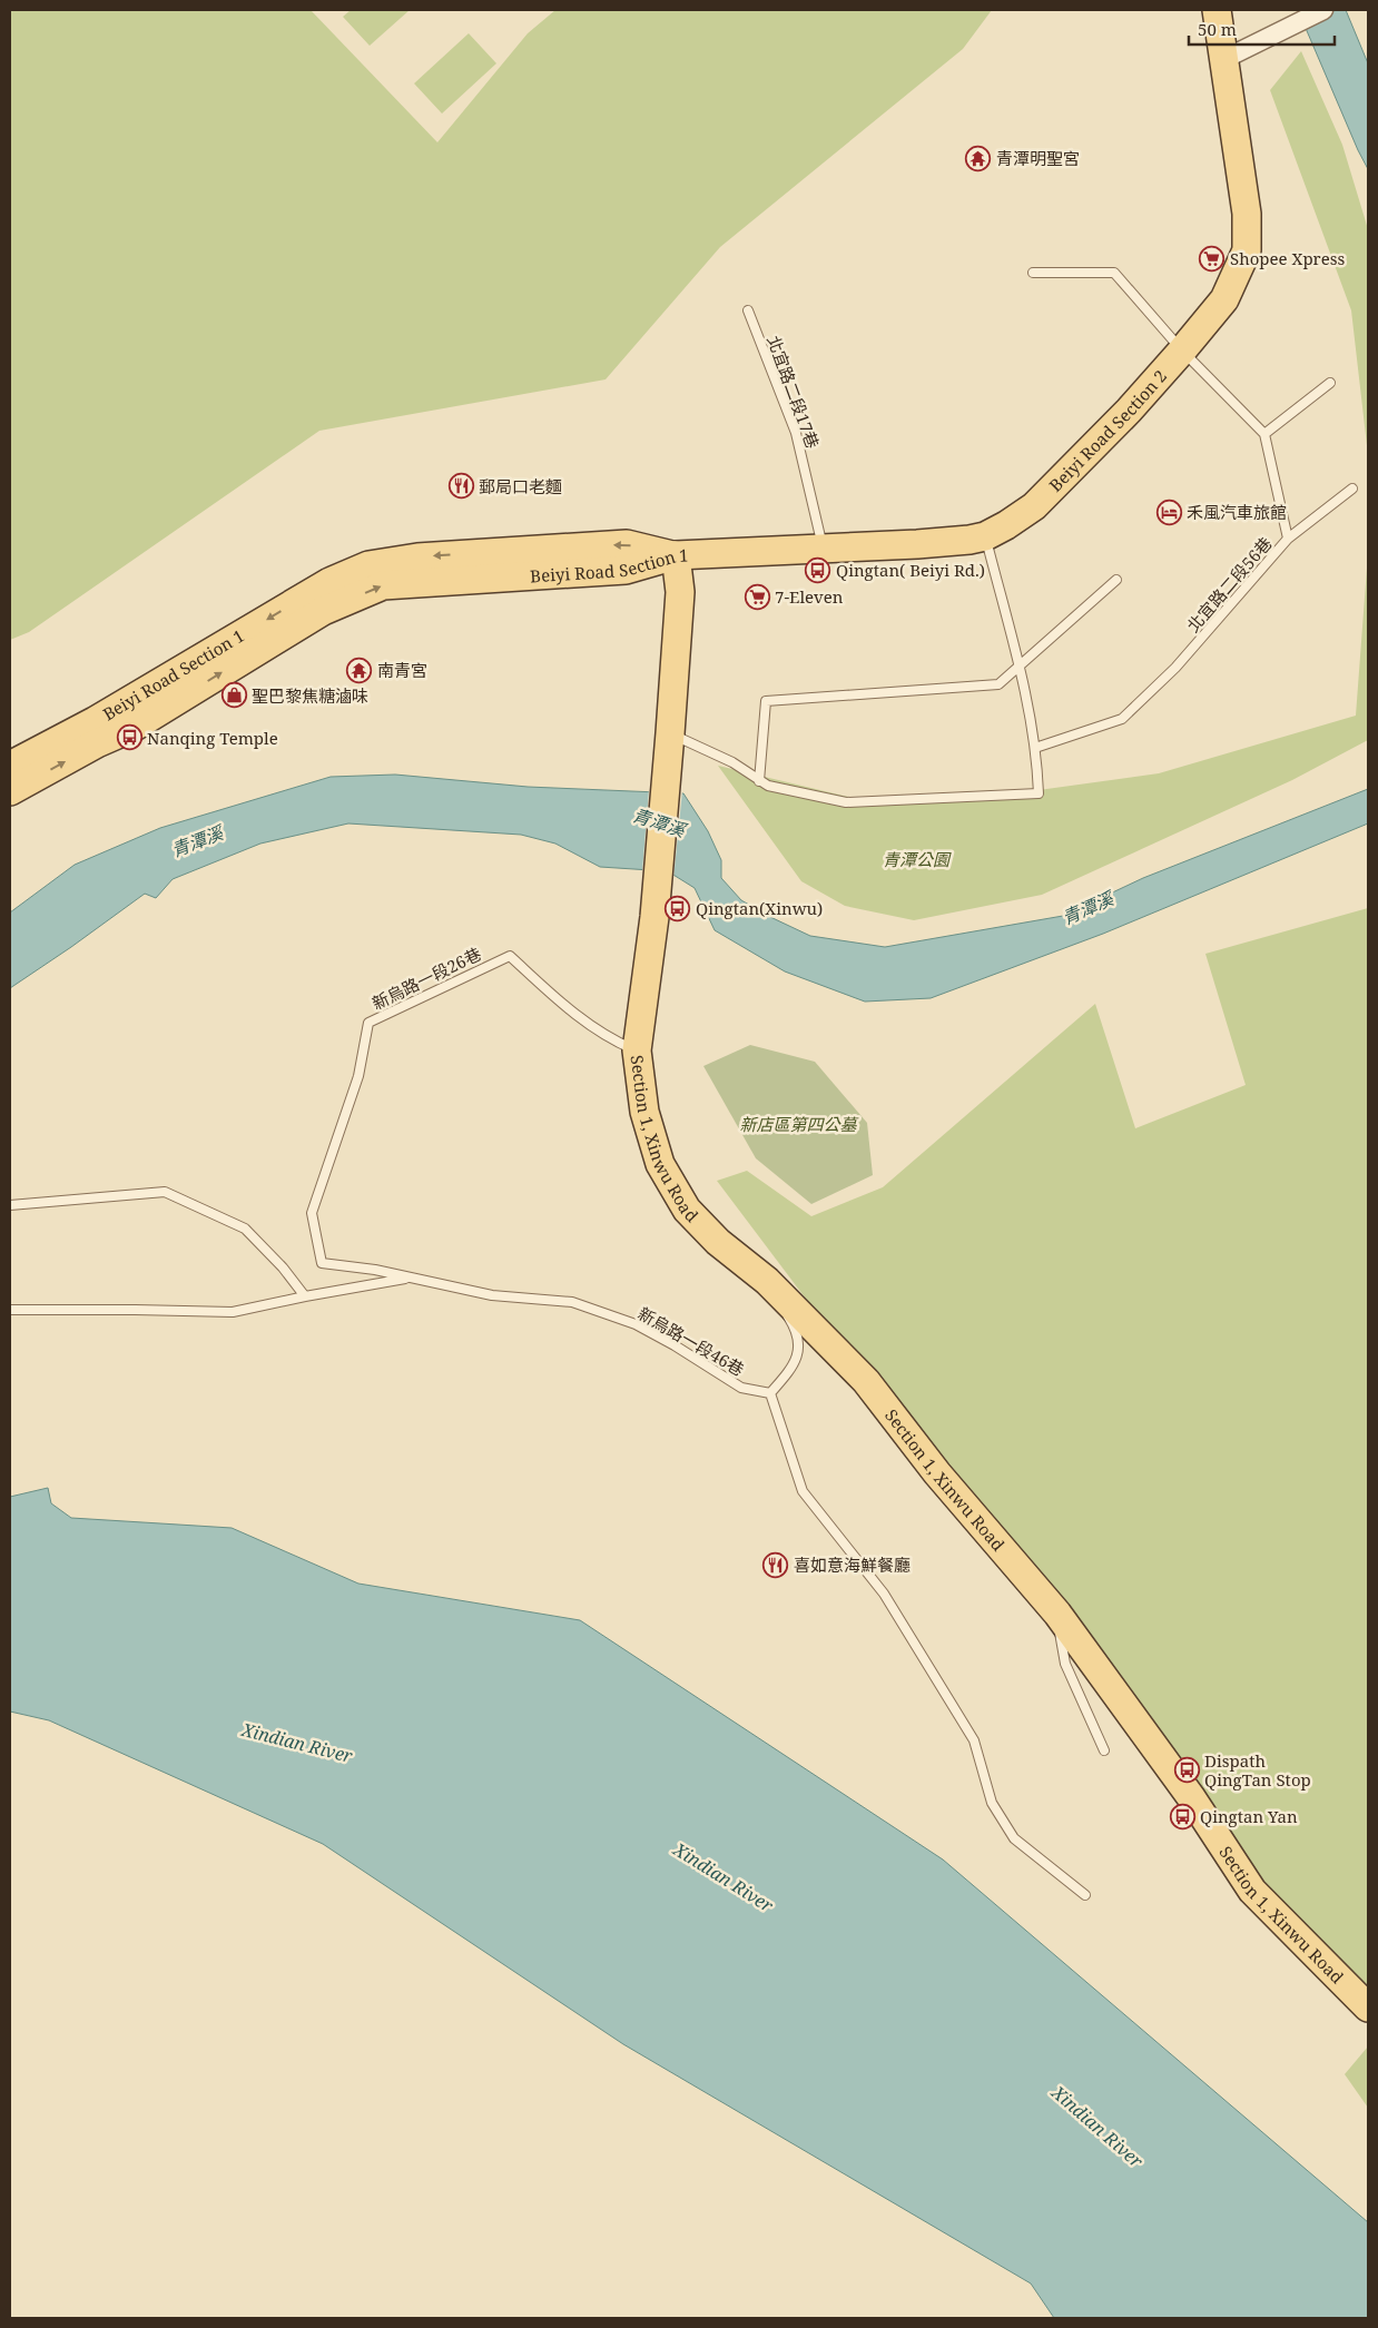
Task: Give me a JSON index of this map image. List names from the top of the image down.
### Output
{
  "streets": {
    "main road": ["Beiyi Road Section 2", "Beiyi Road Section 1", "Section 1, Xinwu Road"],
    "lane": [
      "北宜路二段17巷",
      "北宜路二段56巷",
      "新烏路一段26巷",
      "新烏路一段46巷"
    ]
  },
  "crossings": [
    ["北宜路二段17巷", "Beiyi Road Section 2"],
    ["Beiyi Road Section 2", "Beiyi Road Section 1"],
    ["新烏路一段26巷", "Section 1, Xinwu Road"],
    ["新烏路一段26巷", "新烏路一段46巷"]
  ],
  "water": ["青潭溪", "Xindian River"],
  "parks": ["青潭公園", "新店區第四公墓"],
  "places": {
    "temple": ["青潭明聖宮", "南青宮"],
    "supermarket": ["Shopee Xpress", "7-Eleven"],
    "restaurant": ["郵局口老麵", "喜如意海鮮餐廳"],
    "hotel": ["禾風汽車旅館"],
    "bus stop": [
      "Qingtan( Beiyi Rd.)",
      "Nanqing Temple",
      "Qingtan(Xinwu)",
      "Dispath QingTan Stop",
      "Qingtan Yan"
    ],
    "shop": ["聖巴黎焦糖滷味"]
  },
  "scale_bar": "50 m"
}
